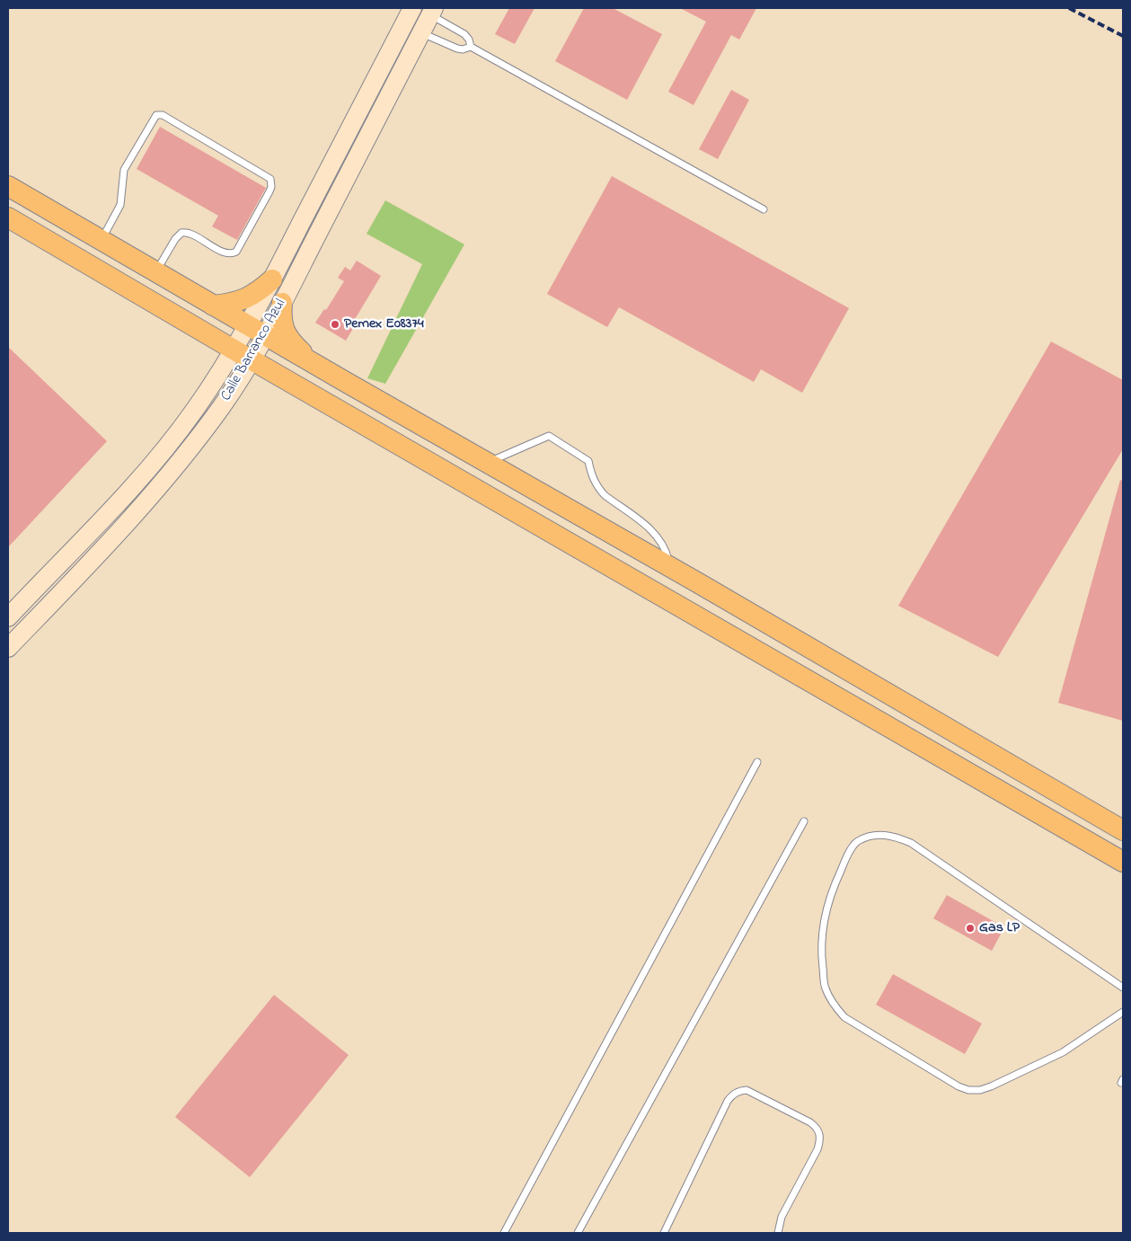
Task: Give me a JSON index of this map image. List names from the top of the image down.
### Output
{
  "streets": {
    "main road": ["Calle Barranco Azul"]
  },
  "places": ["Pemex E08374", "Gas LP"]
}
